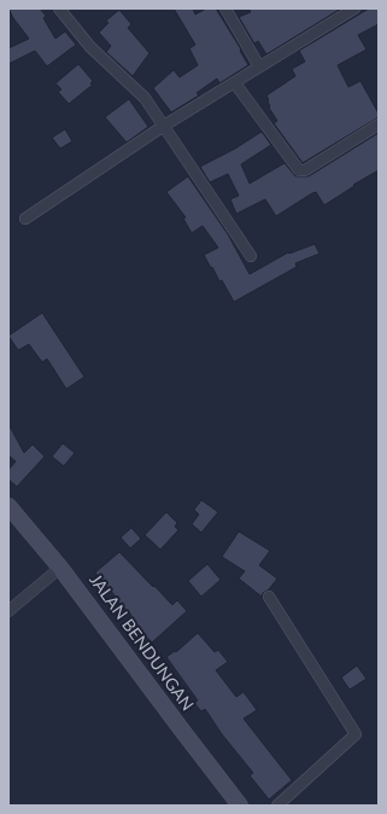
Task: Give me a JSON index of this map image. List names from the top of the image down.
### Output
{
  "streets": {
    "street": ["JALAN BENDUNGAN"]
  }
}
